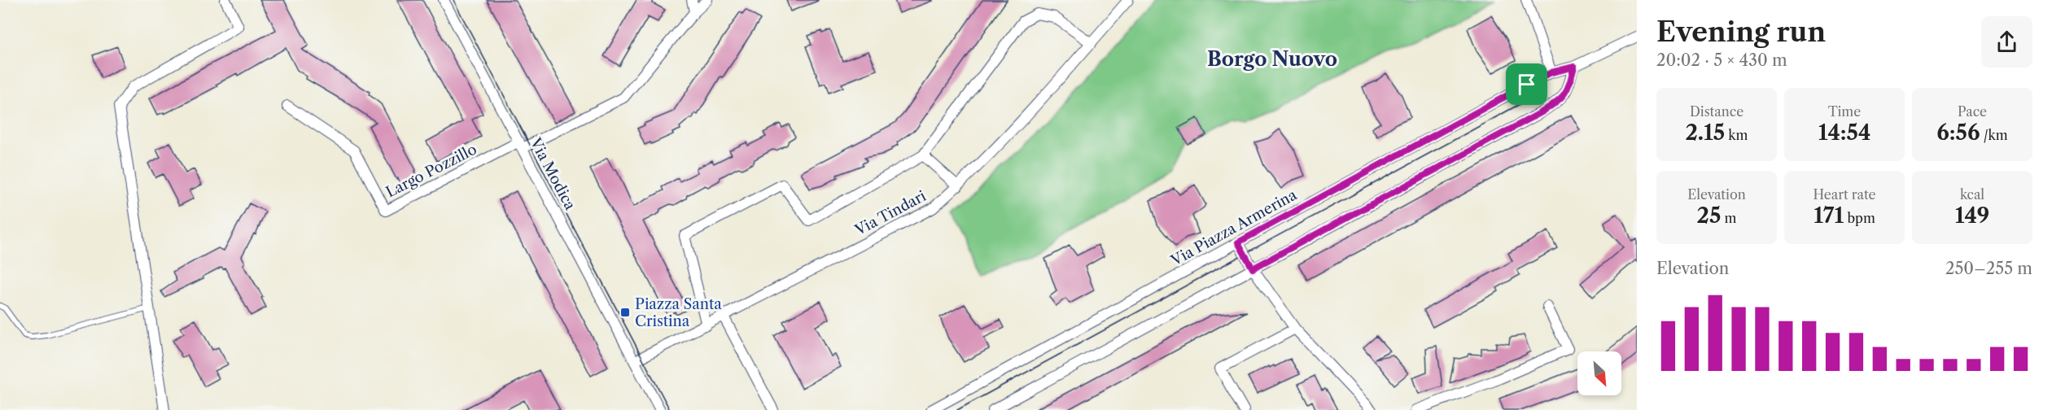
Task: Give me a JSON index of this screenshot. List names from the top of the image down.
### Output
{
  "streets": {
    "street": [
      "Largo Pozzillo",
      "Via Modica",
      "Via Tindari",
      "Via Piazza Armerina"
    ]
  },
  "crossings": [
    ["Largo Pozzillo", "Via Modica"],
    ["Via Modica", "Via Tindari"]
  ],
  "districts": ["Borgo Nuovo"],
  "places": {
    "transit": ["Piazza Santa Cristina"]
  },
  "north": "bottom right",
  "page": {
    "heading": ["Evening run", "20:02 · 5 × 430 m"],
    "stats": [
      ["Distance", "2.15 km"],
      ["Time", "14:54"],
      ["Pace", "6:56 /km"],
      ["Elevation", "25 m"],
      ["Heart rate", "171 bpm"],
      ["kcal", "149"]
    ],
    "chart": ["Elevation", "250–255 m"]
  }
}
